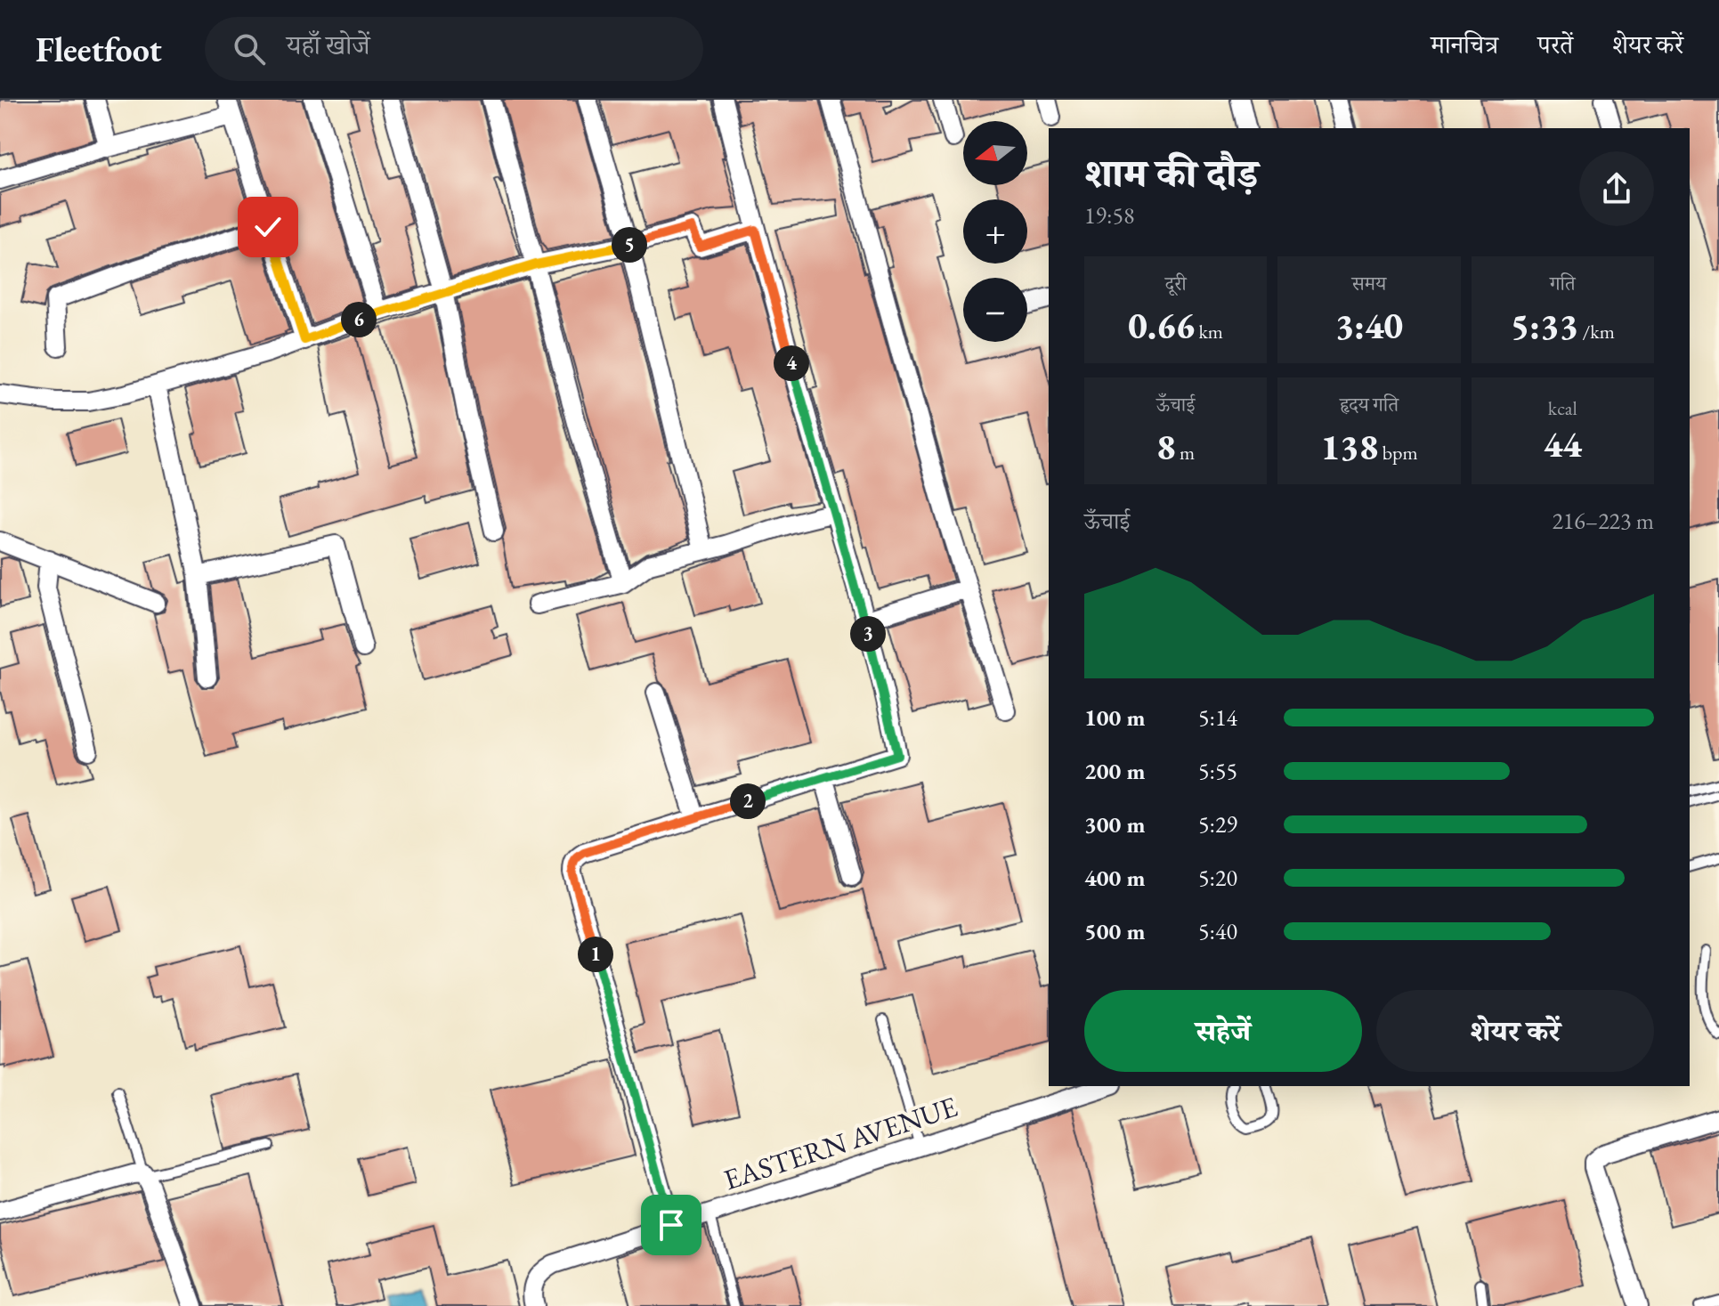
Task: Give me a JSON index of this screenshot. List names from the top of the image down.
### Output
{
  "streets": {
    "street": ["EASTERN AVENUE"]
  },
  "north": "left",
  "page": {
    "header": "Fleetfoot",
    "search": "यहाँ खोजें",
    "nav": ["मानचित्र", "परतें", "शेयर करें"],
    "map_buttons": ["+", "−"],
    "heading": ["शाम की दौड़", "19:58"],
    "pins": [
      "5",
      "6",
      "4",
      "3",
      "2",
      "1"
    ],
    "stats": [
      ["दूरी", "0.66 km"],
      ["समय", "3:40"],
      ["गति", "5:33 /km"],
      ["ऊँचाई", "8 m"],
      ["हृदय गति", "138 bpm"],
      ["kcal", "44"]
    ],
    "chart": ["ऊँचाई", "216–223 m"],
    "list": [
      {
        "name": "100 m",
        "note": "5:14"
      },
      {
        "name": "200 m",
        "note": "5:55"
      },
      {
        "name": "300 m",
        "note": "5:29"
      },
      {
        "name": "400 m",
        "note": "5:20"
      },
      {
        "name": "500 m",
        "note": "5:40"
      }
    ],
    "buttons": ["सहेजें", "शेयर करें"]
  }
}
